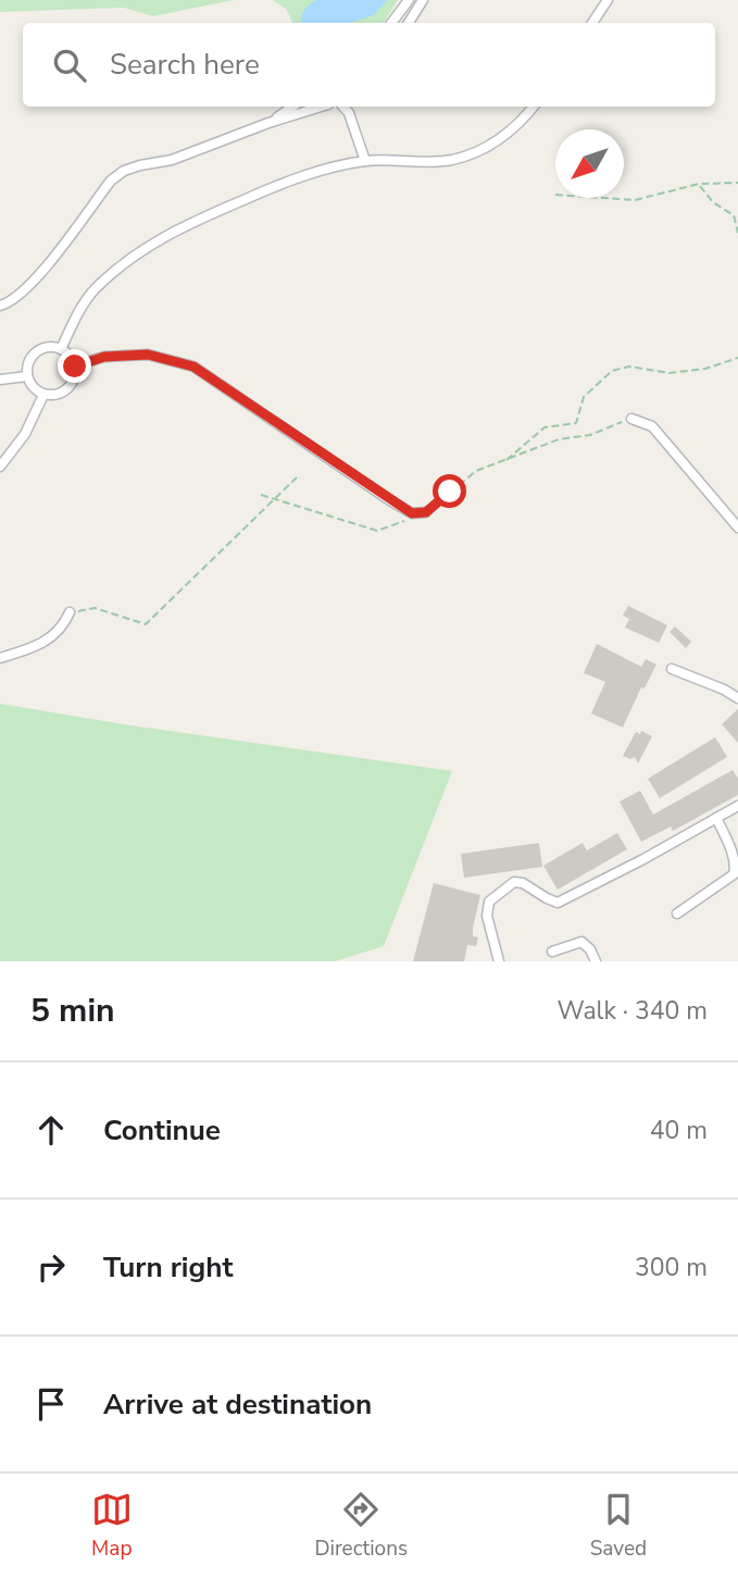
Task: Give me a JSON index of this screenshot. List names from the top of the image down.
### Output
{
  "north": "bottom left",
  "page": {
    "search": "Search here",
    "heading": ["5 min", "Walk · 340 m"],
    "list": [
      ["Continue", "40 m"],
      ["Turn right", "300 m"],
      "Arrive at destination"
    ],
    "nav": ["Map", "Directions", "Saved"]
  }
}
